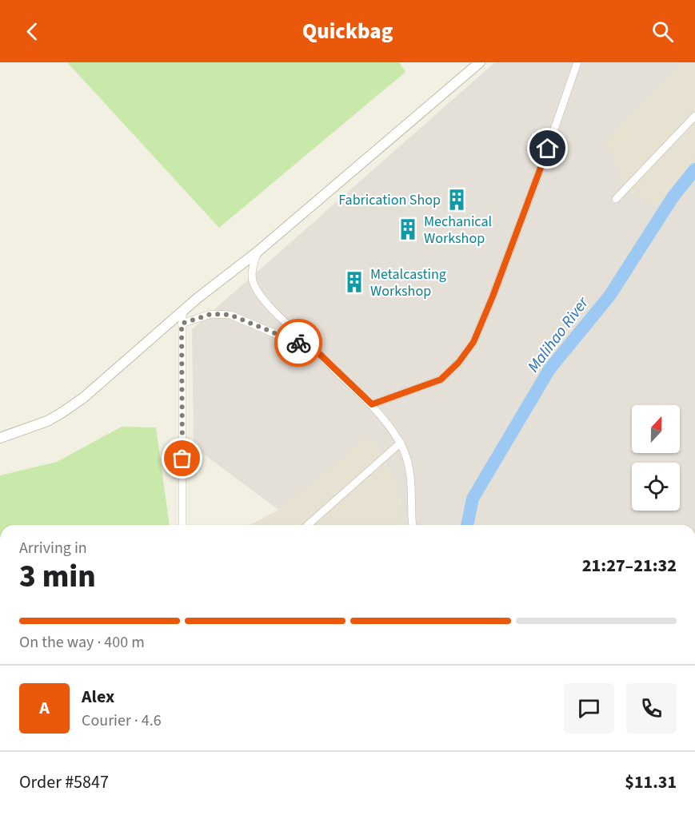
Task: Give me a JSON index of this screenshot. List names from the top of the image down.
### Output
{
  "water": ["Malihao River"],
  "places": {
    "building": ["Fabrication Shop", "Mechanical Workshop", "Metalcasting Workshop"]
  },
  "north": "top",
  "page": {
    "header": "Quickbag",
    "heading": ["3 min", "Arriving in", "21:27–21:32"],
    "panel": [
      "Alex",
      "Courier · 4.6",
      "Order #5847",
      "$11.31"
    ],
    "bar": "On the way · 400 m",
    "round": "A"
  }
}
